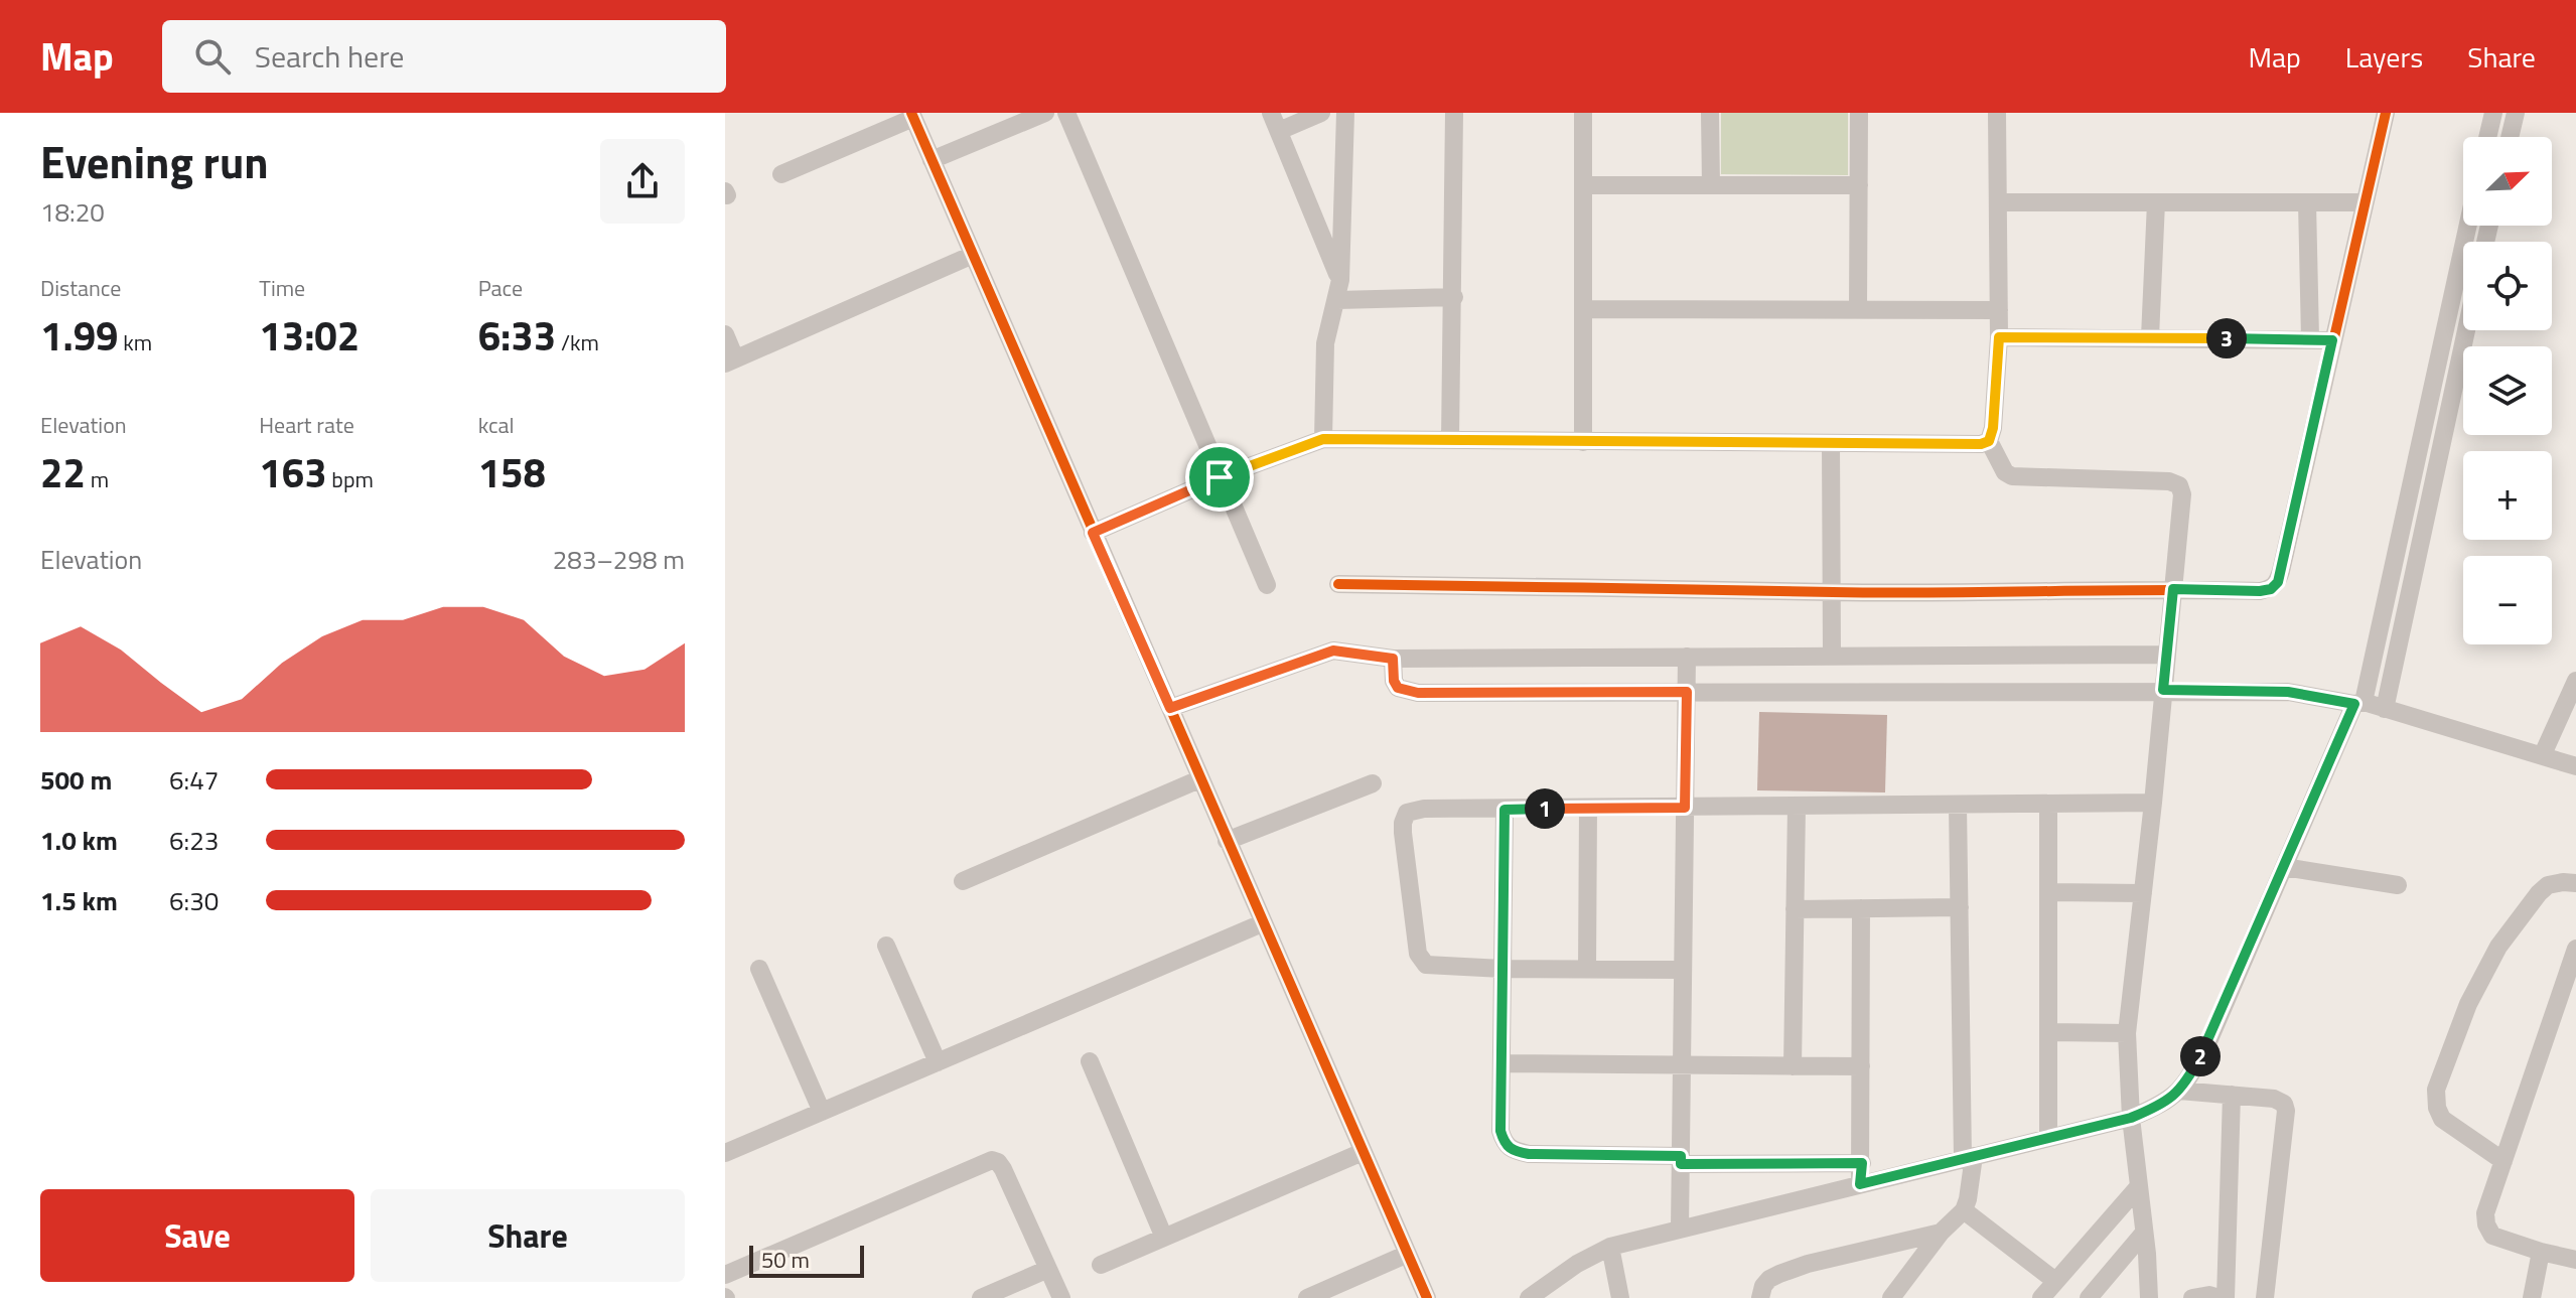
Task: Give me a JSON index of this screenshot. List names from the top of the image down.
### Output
{
  "scale_bar": "50 m",
  "north": "top right",
  "page": {
    "header": "Map",
    "search": "Search here",
    "nav": ["Map", "Layers", "Share"],
    "heading": ["Evening run", "18:20"],
    "map_buttons": ["+", "−"],
    "stats": [
      ["Distance", "1.99 km"],
      ["Time", "13:02"],
      ["Pace", "6:33 /km"],
      ["Elevation", "22 m"],
      ["Heart rate", "163 bpm"],
      ["kcal", "158"]
    ],
    "pins": ["3", "1", "2"],
    "chart": ["Elevation", "283–298 m"],
    "list": [
      {
        "name": "500 m",
        "note": "6:47"
      },
      {
        "name": "1.0 km",
        "note": "6:23"
      },
      {
        "name": "1.5 km",
        "note": "6:30"
      }
    ],
    "buttons": ["Save", "Share"],
    "scale": "50 m"
  }
}
